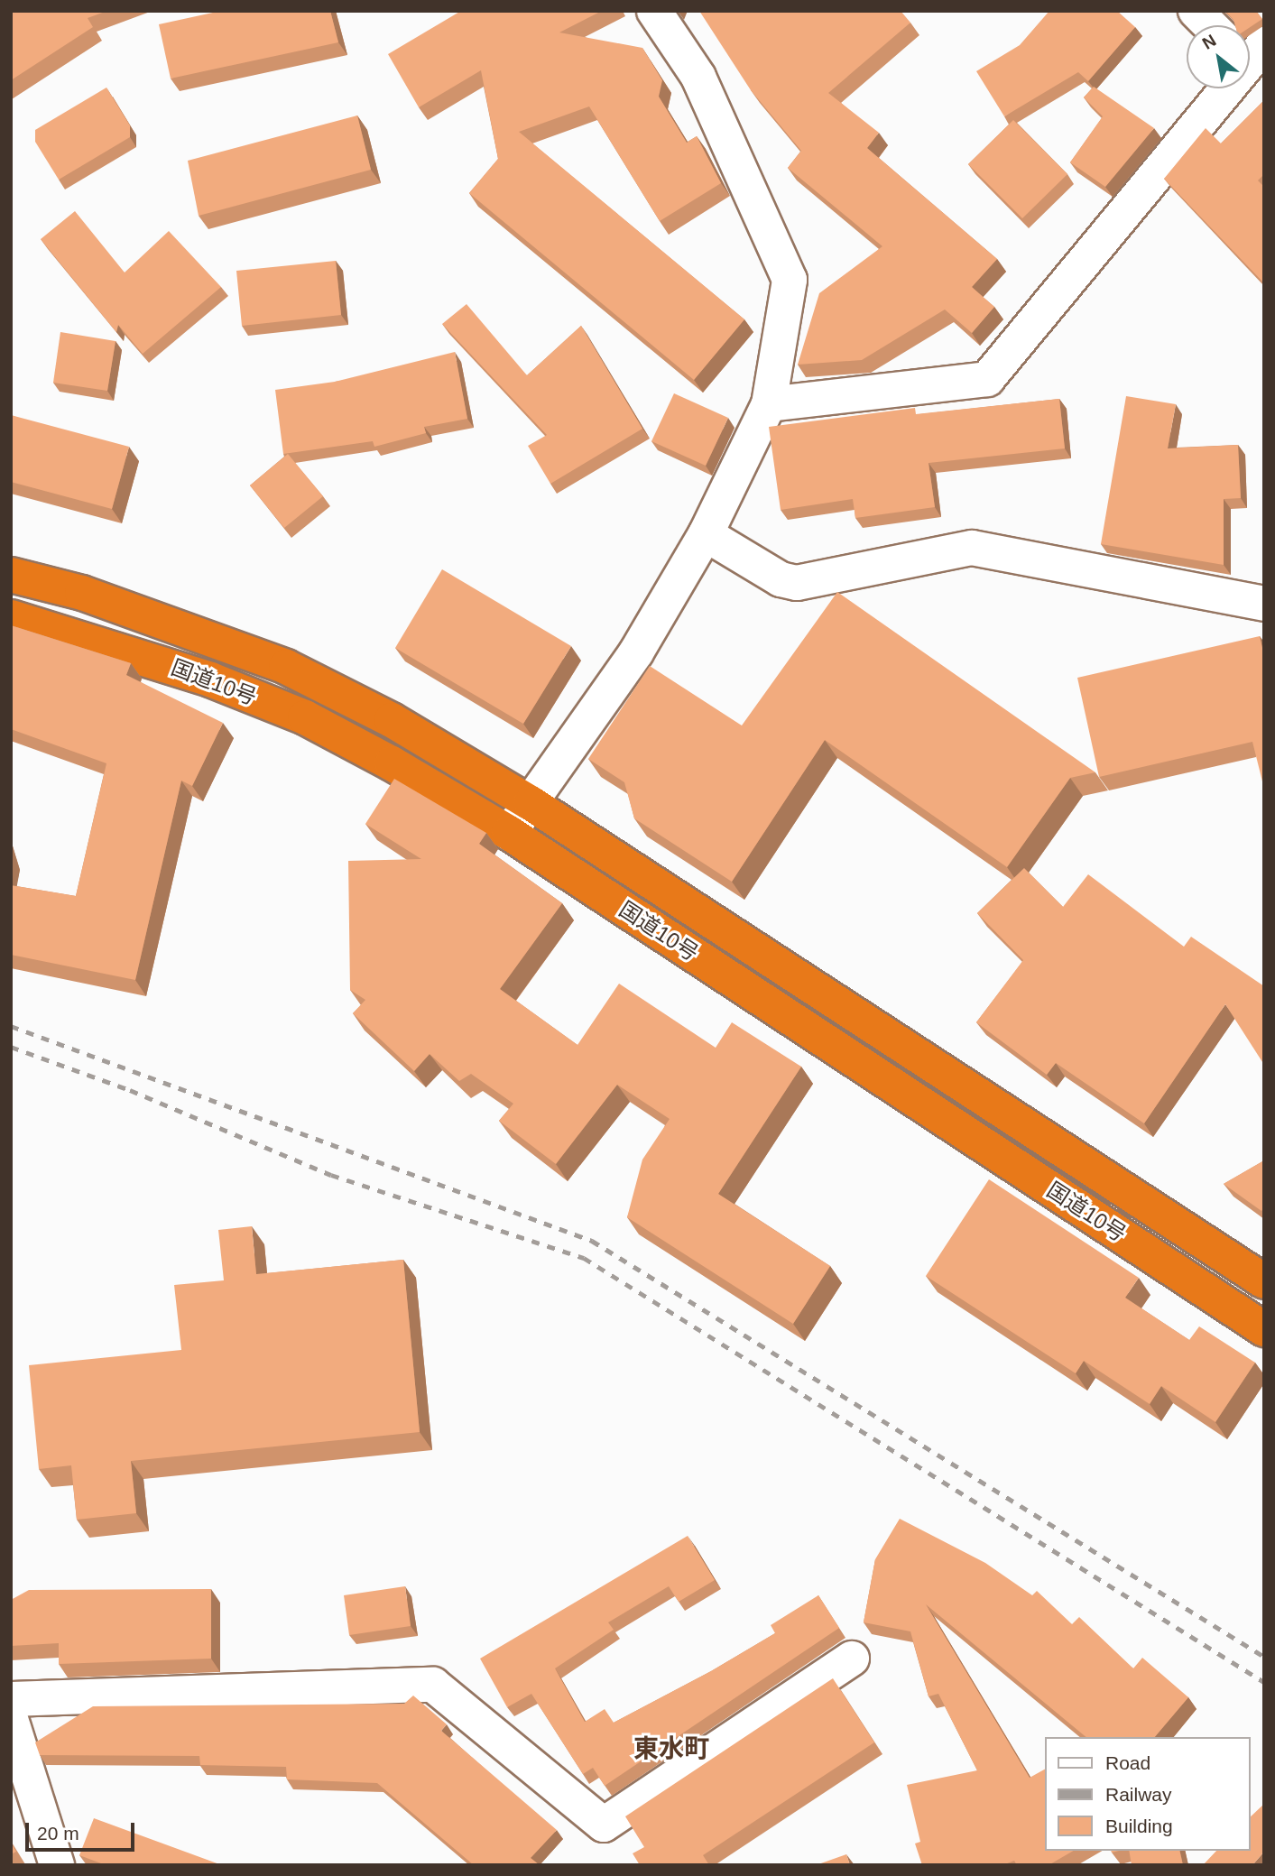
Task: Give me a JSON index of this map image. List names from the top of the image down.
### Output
{
  "streets": {
    "highway": ["国道10号"]
  },
  "districts": ["東水町"],
  "legend": ["Road", "Railway", "Building"],
  "scale_bar": "20 m",
  "north": "top left"
}
